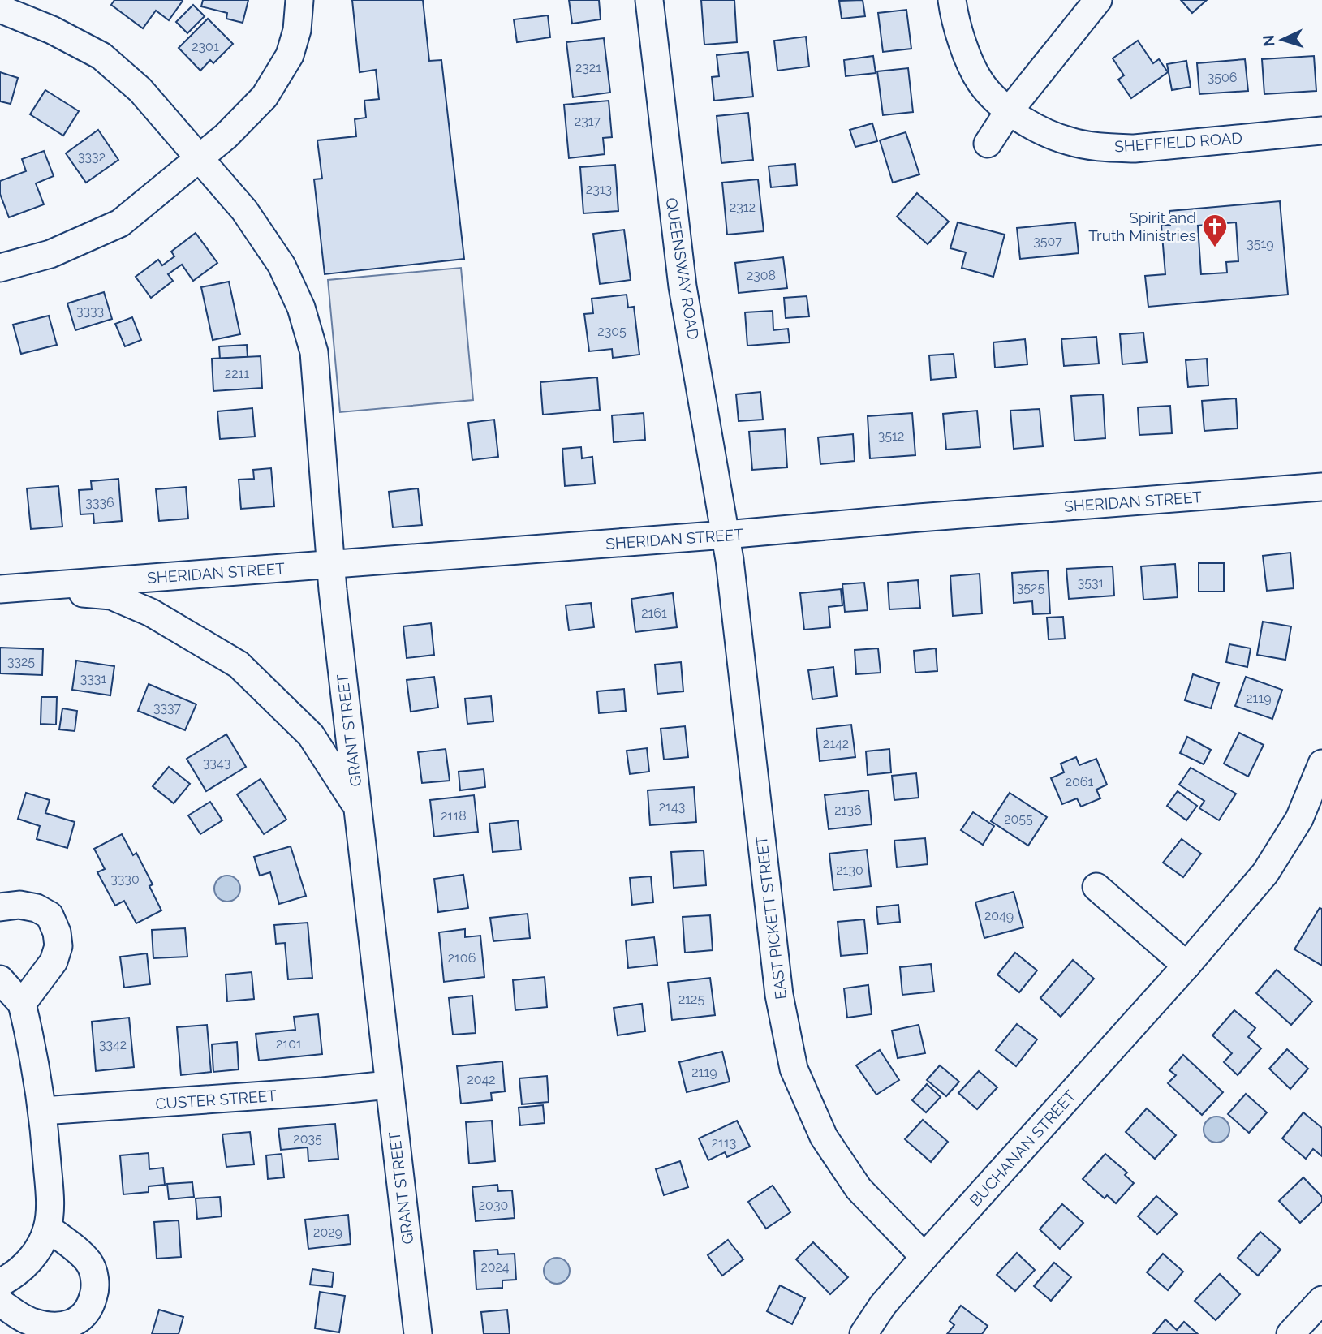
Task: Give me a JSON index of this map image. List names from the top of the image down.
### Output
{
  "streets": {
    "street": [
      "SHEFFIELD ROAD",
      "QUEENSWAY ROAD",
      "SHERIDAN STREET",
      "GRANT STREET",
      "EAST PICKETT STREET",
      "CUSTER STREET",
      "BUCHANAN STREET"
    ]
  },
  "crossings": [
    ["QUEENSWAY ROAD", "SHERIDAN STREET"],
    ["QUEENSWAY ROAD", "EAST PICKETT STREET"],
    ["SHERIDAN STREET", "GRANT STREET"],
    ["SHERIDAN STREET", "EAST PICKETT STREET"],
    ["GRANT STREET", "CUSTER STREET"],
    ["EAST PICKETT STREET", "BUCHANAN STREET"]
  ],
  "places": {
    "church": ["Spirit and Truth Ministries"]
  },
  "house_numbers": [
    "2301",
    "2321",
    "3506",
    "2317",
    "3332",
    "2313",
    "2312",
    "3507",
    "3519",
    "2308",
    "3333",
    "2305",
    "2211",
    "3512",
    "3336",
    "3531",
    "3525",
    "2161",
    "3325",
    "3331",
    "2119",
    "3337",
    "2142",
    "3343",
    "2061",
    "2143",
    "2136",
    "2118",
    "2055",
    "2130",
    "3330",
    "2049",
    "2106",
    "2125",
    "2101",
    "3342",
    "2119",
    "2042",
    "2035",
    "2113",
    "2030",
    "2029",
    "2024"
  ],
  "north": "left"
}
